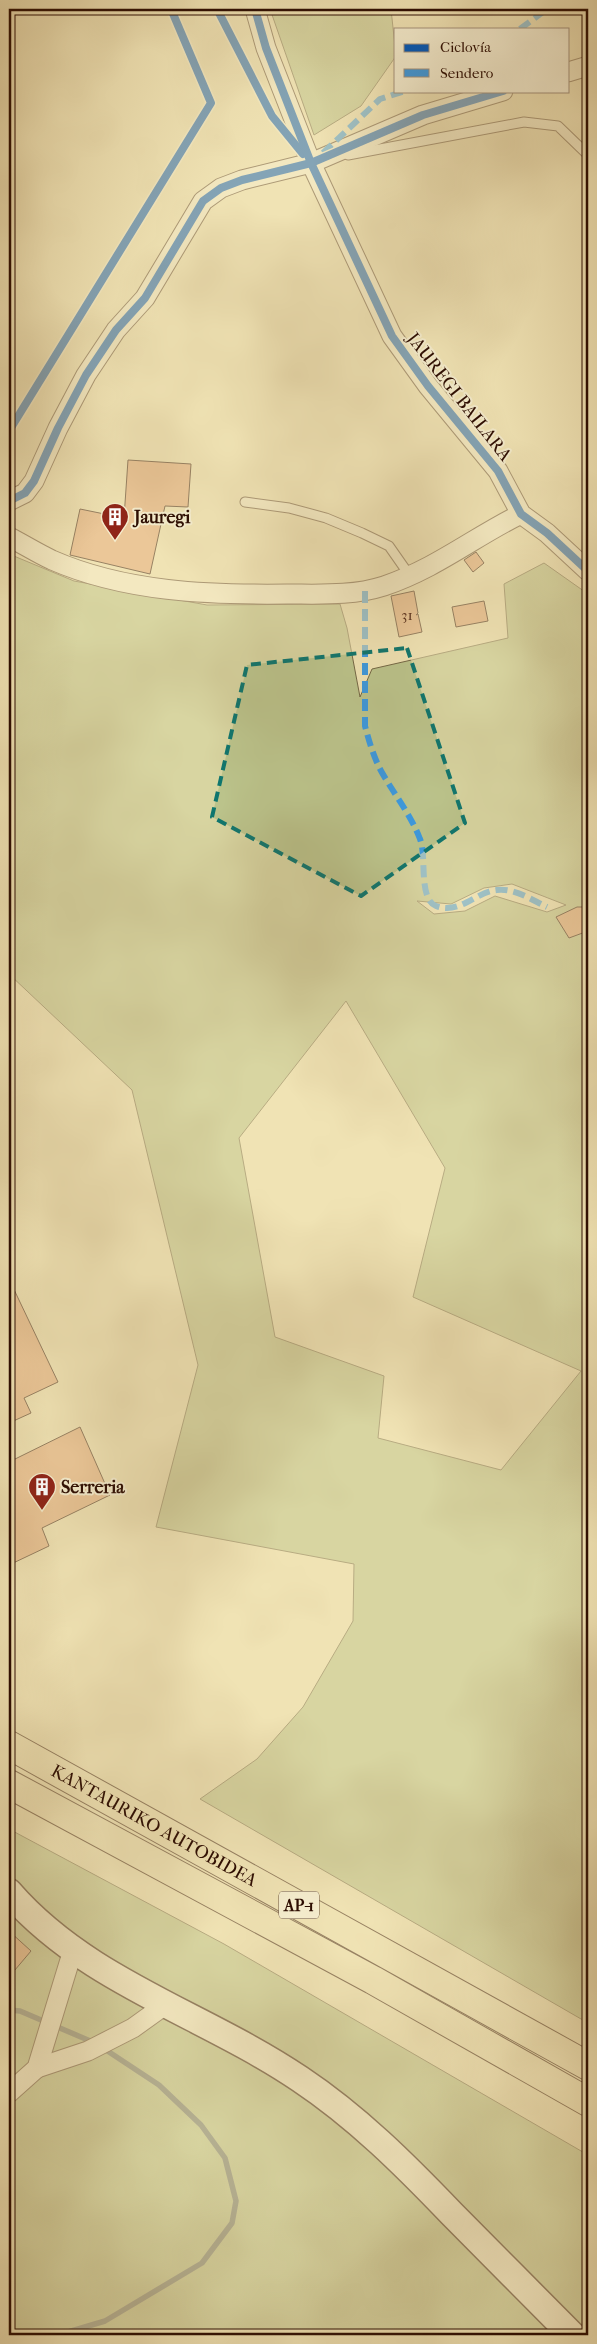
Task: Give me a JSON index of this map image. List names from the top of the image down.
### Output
{
  "streets": {
    "highway": ["KANTAURIKO AUTOBIDEA", "AP-1"],
    "street": ["JAUREGI BAILARA"]
  },
  "places": {
    "building": ["Jauregi", "Serreria"]
  },
  "house_numbers": ["31"],
  "legend": ["Ciclovía", "Sendero"]
}
